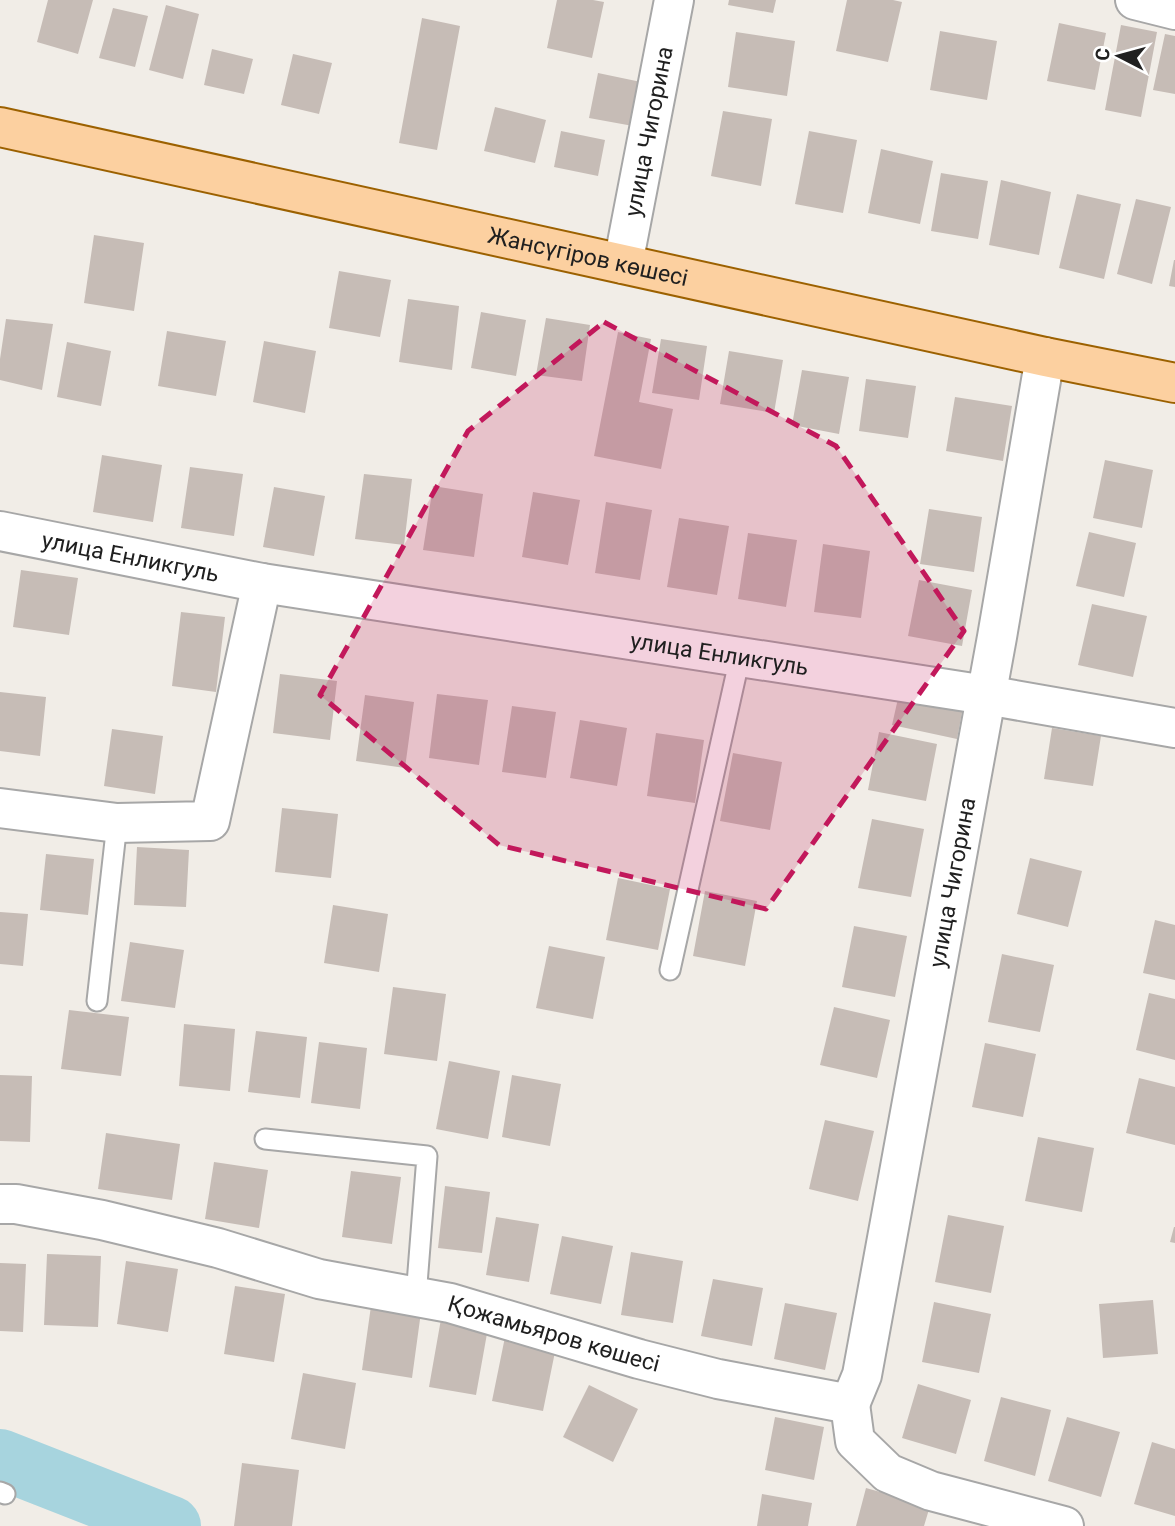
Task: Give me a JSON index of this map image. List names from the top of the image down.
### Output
{
  "streets": {
    "main road": ["Жансүгіров көшесі"],
    "street": ["улица Чигорина", "улица Енликгуль", "Қожамьяров көшесі"]
  },
  "crossings": [
    ["улица Чигорина", "Жансүгіров көшесі"],
    ["улица Чигорина", "улица Енликгуль"],
    ["улица Чигорина", "Қожамьяров көшесі"]
  ],
  "north": "left"
}
